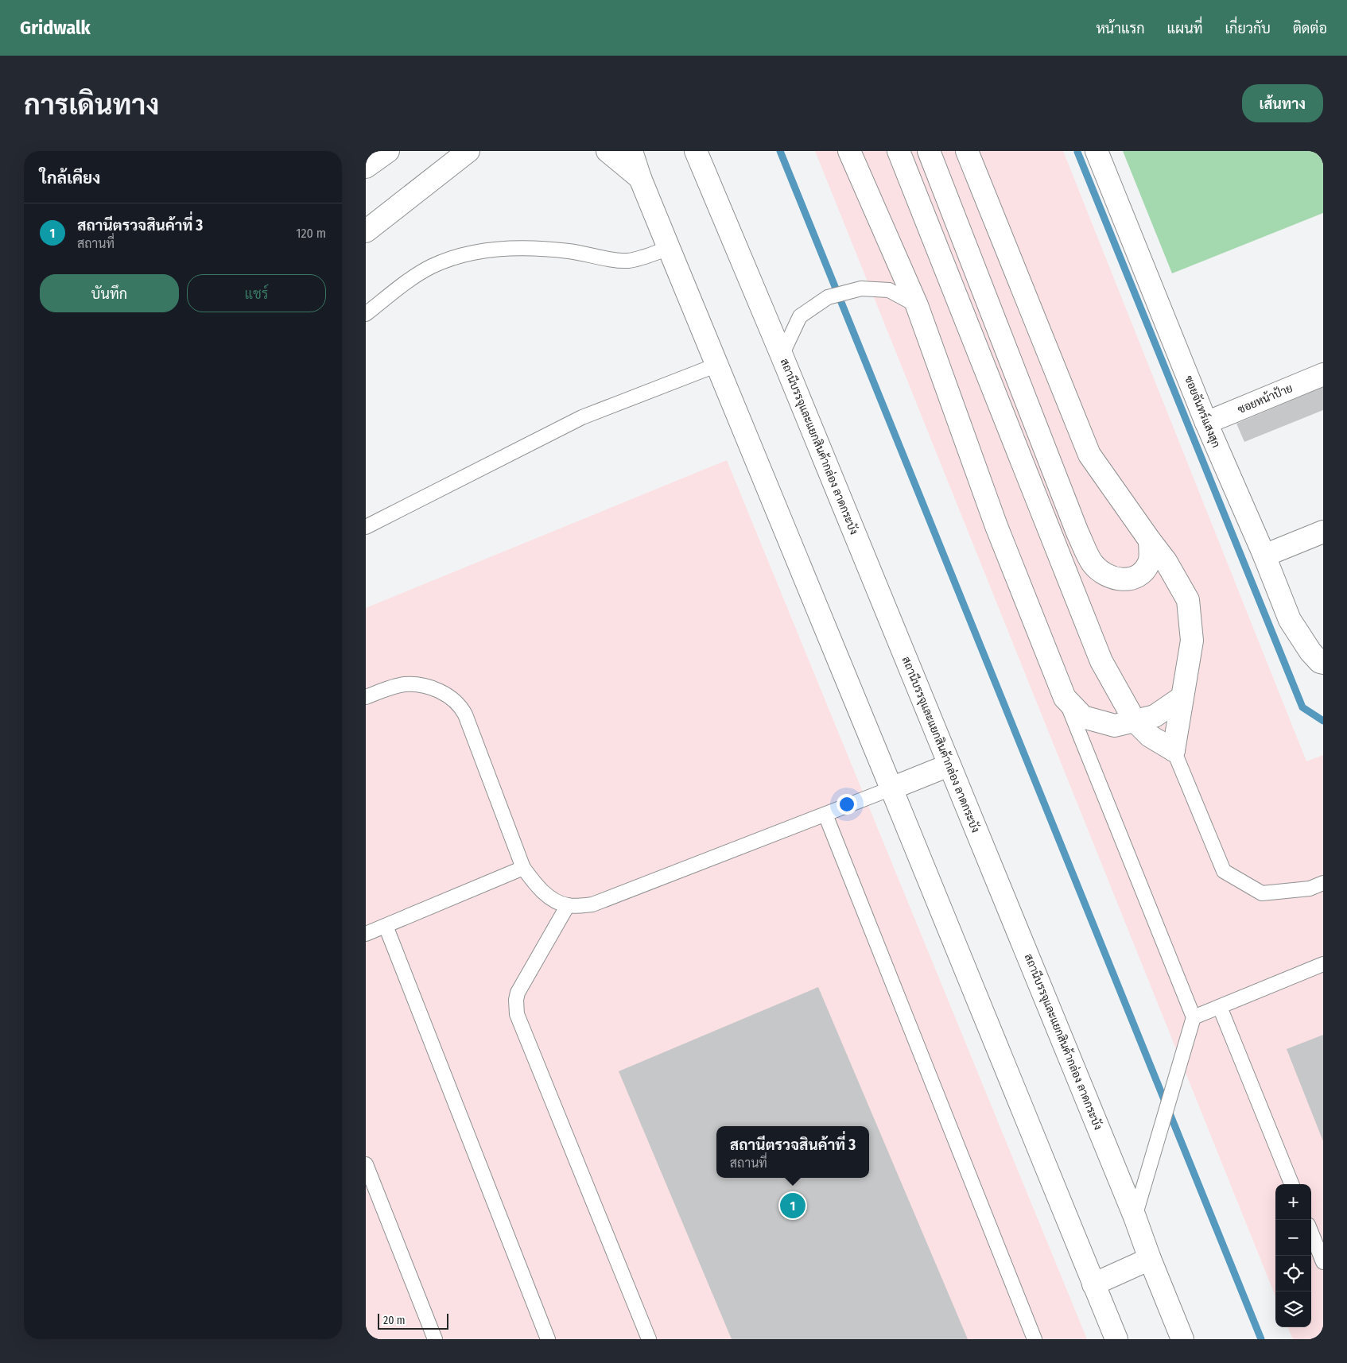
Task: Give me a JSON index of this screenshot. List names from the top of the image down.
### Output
{
  "streets": {
    "main road": ["ซอยหน้าป้าย", "ซอยจันทร์แสงสุก", "สถานีบรรจุและแยกสินค้ากล่อง ลาดกระบัง"]
  },
  "crossings": [
    ["ซอยหน้าป้าย", "ซอยจันทร์แสงสุก"]
  ],
  "scale_bar": "20 m",
  "page": {
    "header": "Gridwalk",
    "nav": [
      "หน้าแรก",
      "แผนที่",
      "เกี่ยวกับ",
      "ติดต่อ"
    ],
    "buttons": [
      "เส้นทาง",
      ["บันทึก", "แชร์"]
    ],
    "title": "การเดินทาง",
    "heading": "ใกล้เคียง",
    "list": [
      {
        "mark": "1",
        "name": "สถานีตรวจสินค้าที่ 3",
        "note": "สถานที่",
        "value": "120 m"
      }
    ],
    "popup": ["สถานีตรวจสินค้าที่ 3", "สถานที่"],
    "map_buttons": ["+", "−"],
    "pins": "1",
    "scale": "20 m"
  }
}
